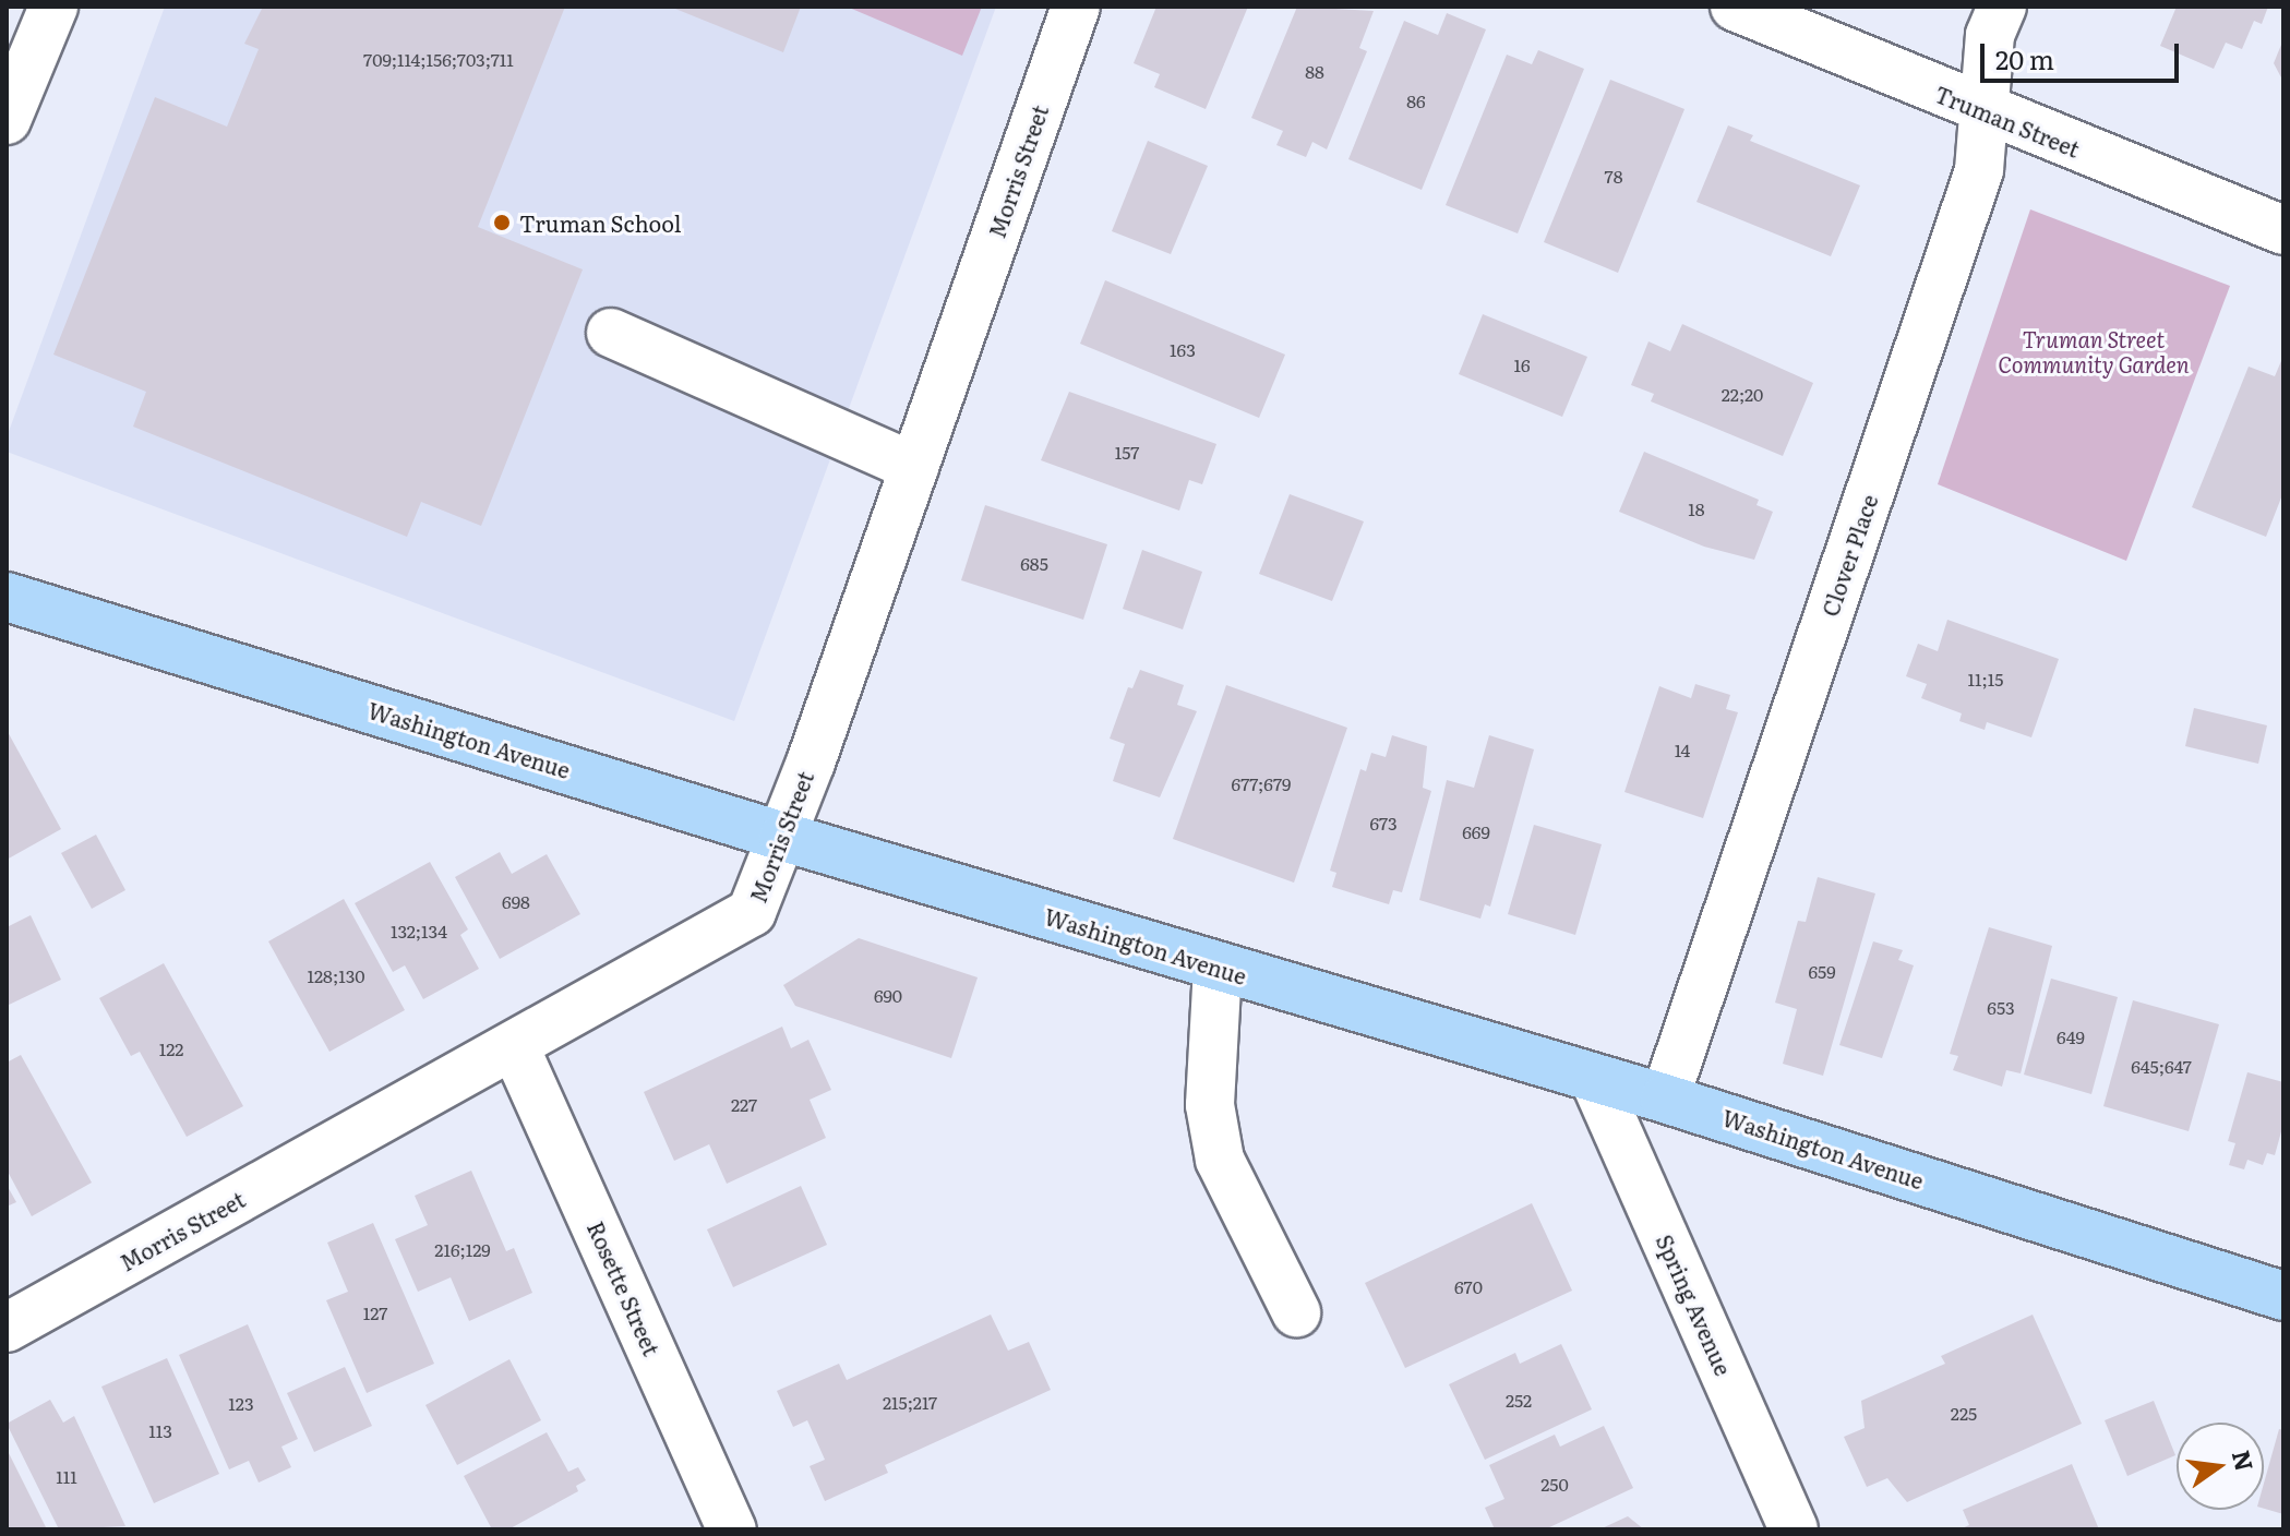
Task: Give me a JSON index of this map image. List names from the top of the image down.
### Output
{
  "streets": {
    "main road": ["Washington Avenue"],
    "street": [
      "Truman Street",
      "Morris Street",
      "Clover Place",
      "Rosette Street",
      "Spring Avenue"
    ]
  },
  "crossings": [
    ["Truman Street", "Clover Place"],
    ["Morris Street", "Washington Avenue"],
    ["Morris Street", "Rosette Street"],
    ["Clover Place", "Washington Avenue"],
    ["Washington Avenue", "Spring Avenue"]
  ],
  "parks": ["Truman Street Community Garden"],
  "places": ["Truman School"],
  "house_numbers": [
    "709;114;156;703;711",
    "88",
    "86",
    "78",
    "163",
    "16",
    "22;20",
    "157",
    "18",
    "685",
    "11;15",
    "14",
    "677;679",
    "673",
    "669",
    "698",
    "132;134",
    "659",
    "128;130",
    "690",
    "653",
    "649",
    "122",
    "645;647",
    "227",
    "216;129",
    "670",
    "127",
    "252",
    "215;217",
    "123",
    "225",
    "113",
    "111",
    "250"
  ],
  "scale_bar": "20 m",
  "north": "right"
}
